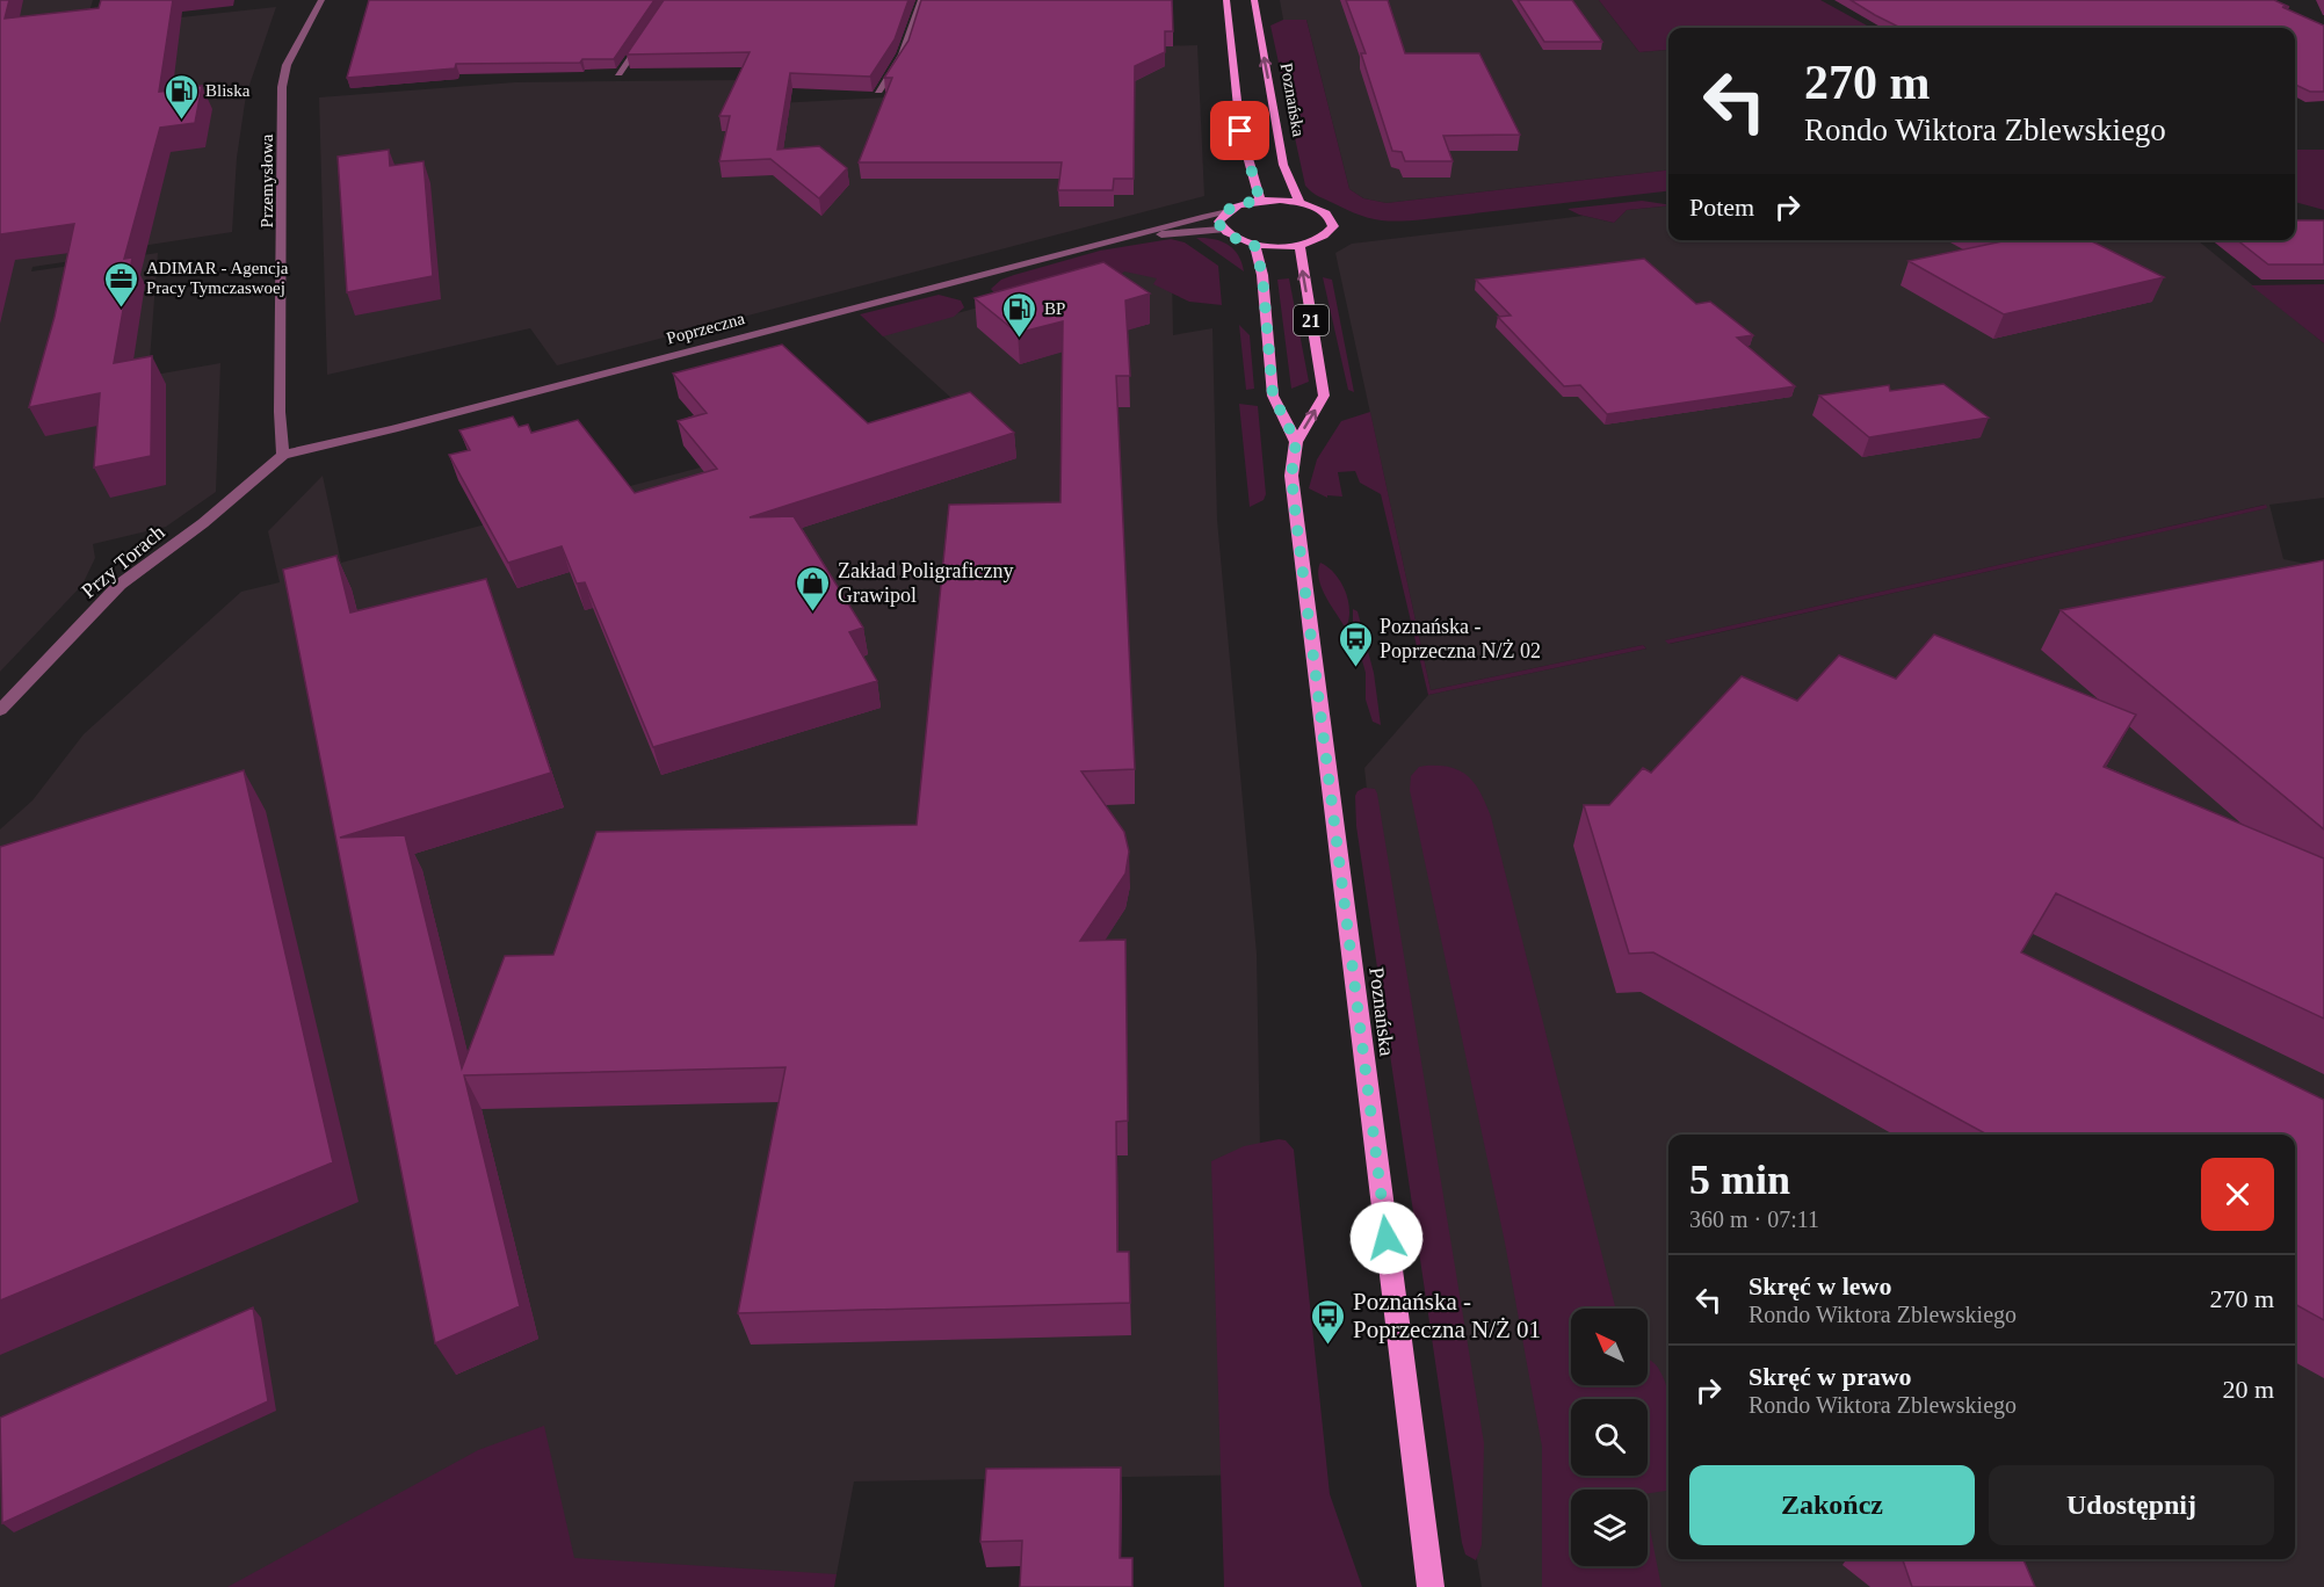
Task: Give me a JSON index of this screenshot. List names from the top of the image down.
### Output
{
  "streets": {
    "main road": ["Poznańska", "21"],
    "street": ["Przemysłowa", "Poprzeczna", "Przy Torach"]
  },
  "crossings": [
    ["Poznańska", "21"],
    ["Przemysłowa", "Poprzeczna"],
    ["Przemysłowa", "Przy Torach"],
    ["Poprzeczna", "Przy Torach"]
  ],
  "places": {
    "fuel station": ["Bliska", "BP"],
    "office": ["ADIMAR - Agencja Pracy Tymczaswoej"],
    "shop": ["Zakład Poligraficzny Grawipol"],
    "bus stop": ["Poznańska - Poprzeczna N/Ż 02", "Poznańska - Poprzeczna N/Ż 01"]
  },
  "north": "top left",
  "page": {
    "turn": ["270 m", "Rondo Wiktora Zblewskiego"],
    "then": "Potem",
    "heading": ["5 min", "360 m · 07:11"],
    "list": [
      {
        "name": "Skręć w lewo",
        "note": "Rondo Wiktora Zblewskiego",
        "value": "270 m"
      },
      {
        "name": "Skręć w prawo",
        "note": "Rondo Wiktora Zblewskiego",
        "value": "20 m"
      }
    ],
    "buttons": ["Zakończ", "Udostępnij"]
  }
}
